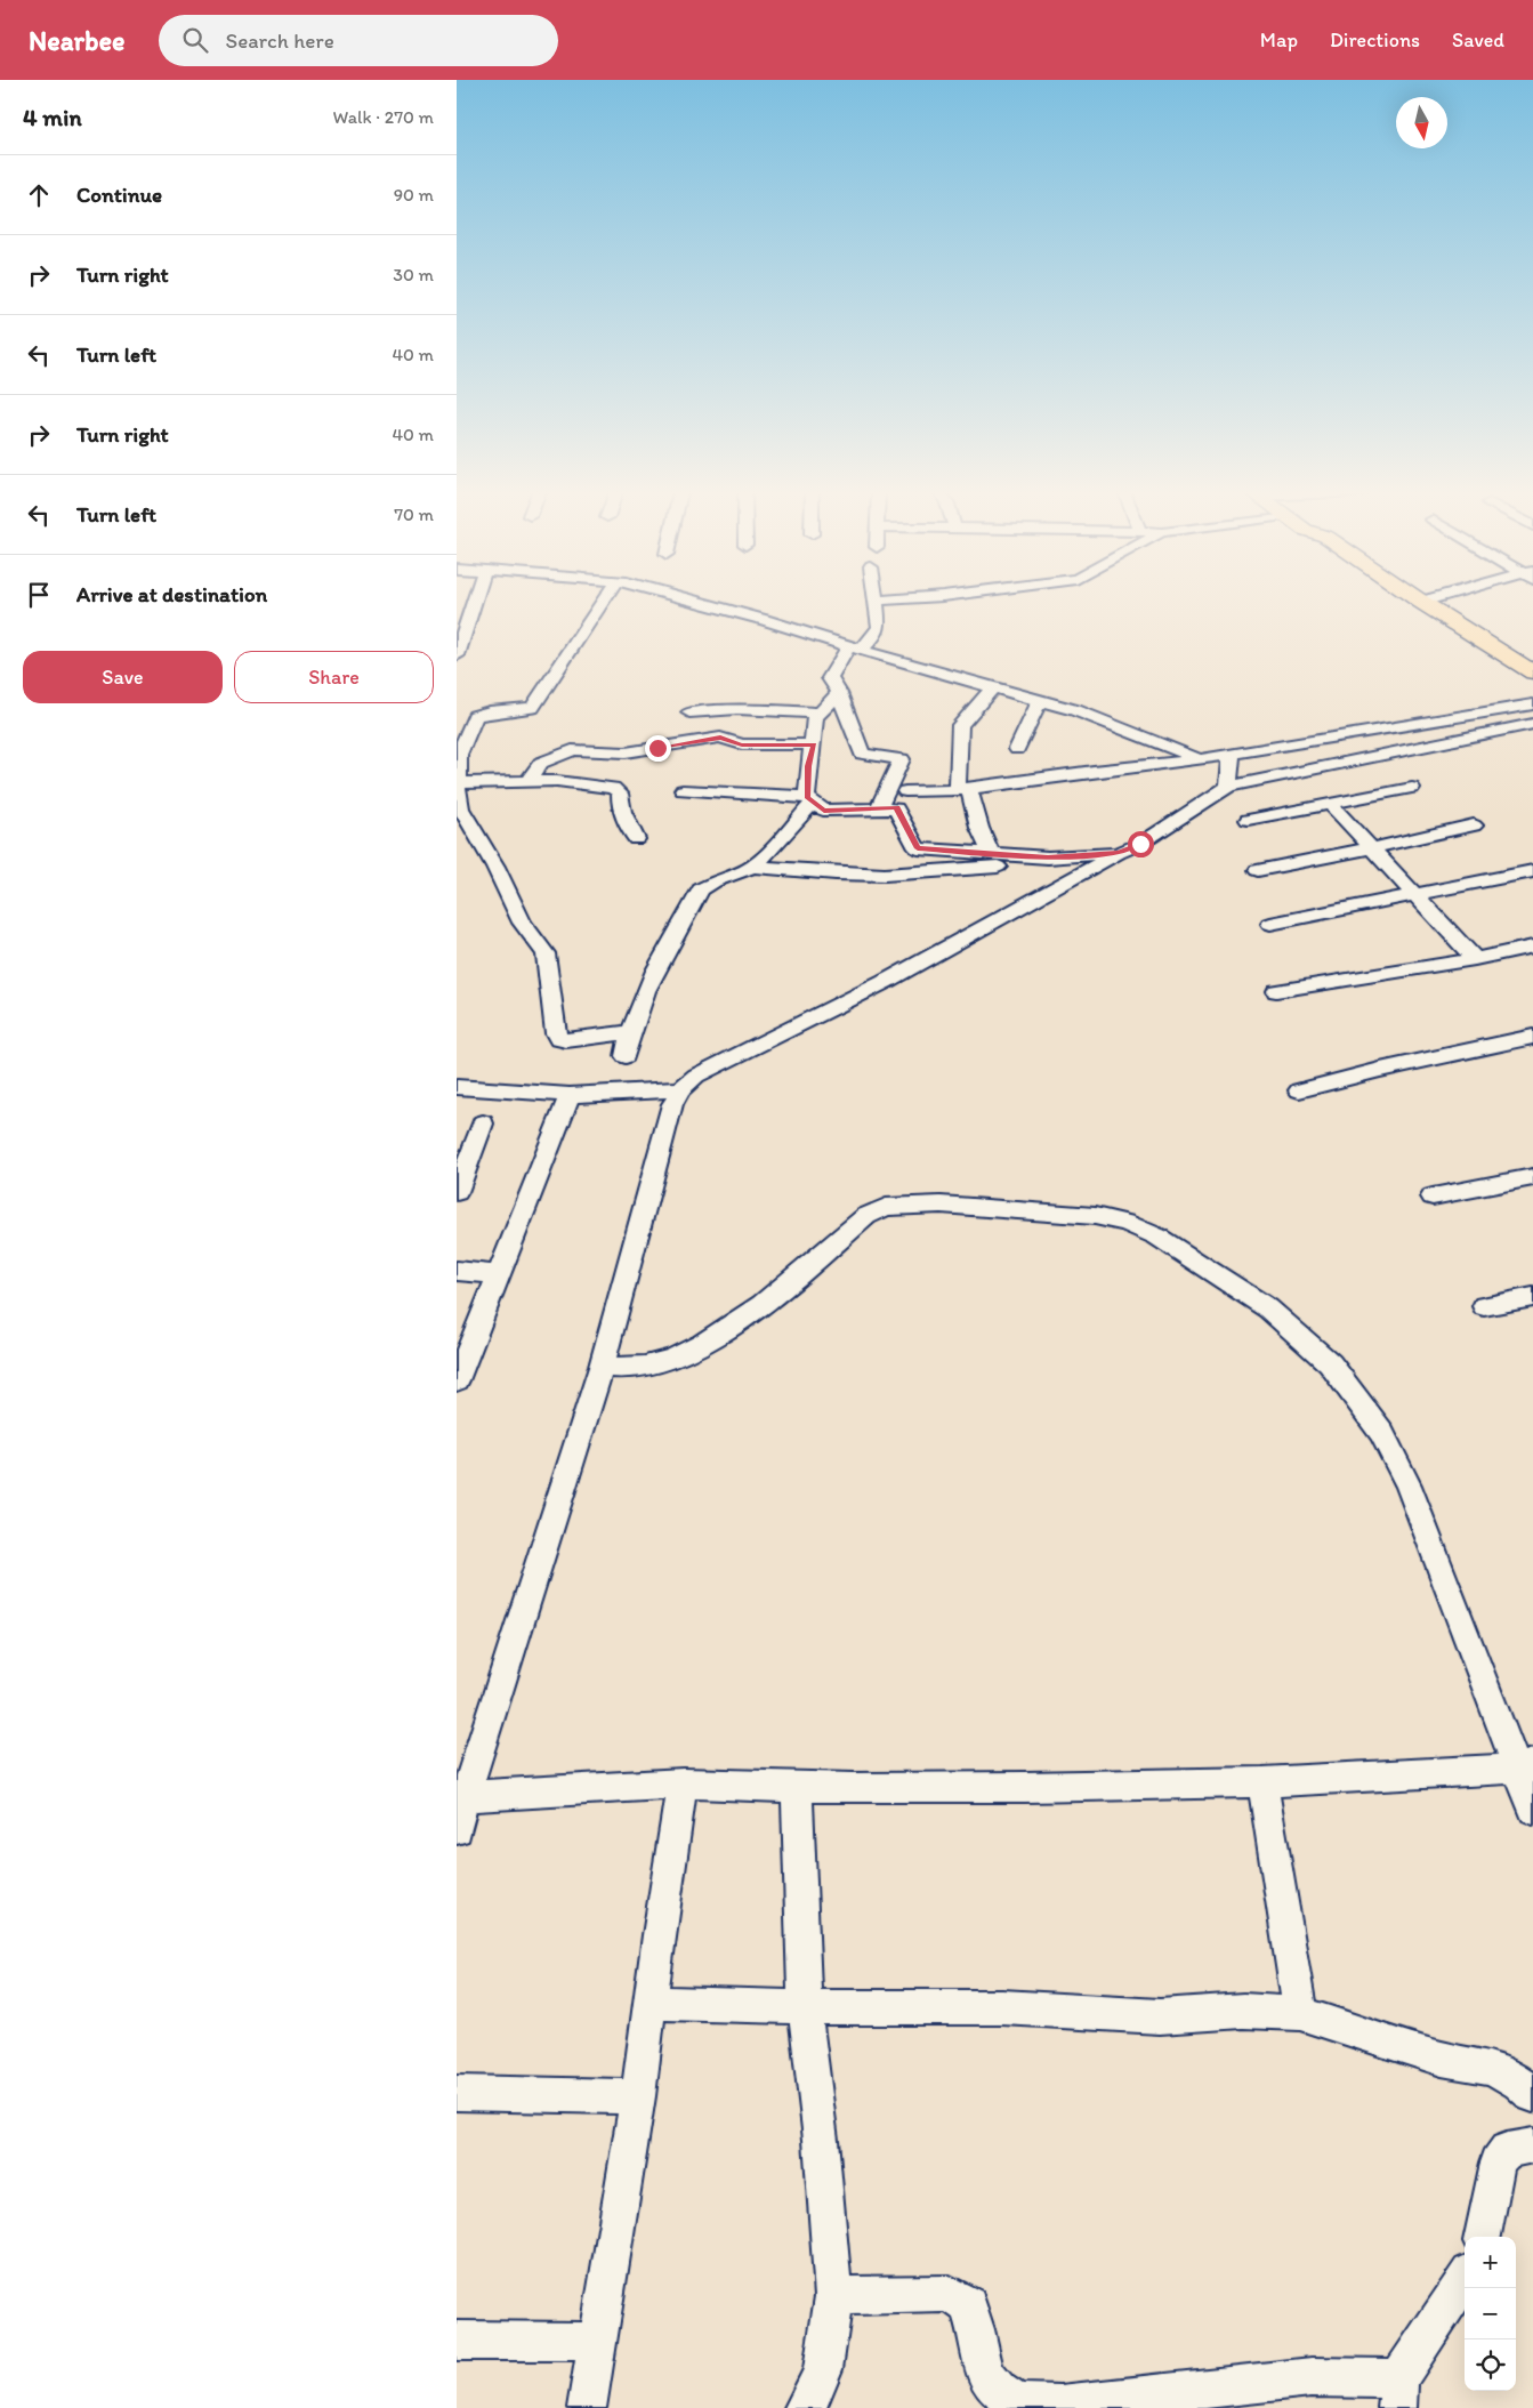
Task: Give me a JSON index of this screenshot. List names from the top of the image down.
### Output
{
  "north": "bottom",
  "page": {
    "header": "Nearbee",
    "search": "Search here",
    "nav": ["Map", "Directions", "Saved"],
    "heading": ["4 min", "Walk · 270 m"],
    "list": [
      ["Continue", "90 m"],
      ["Turn right", "30 m"],
      ["Turn left", "40 m"],
      ["Turn right", "40 m"],
      ["Turn left", "70 m"],
      "Arrive at destination"
    ],
    "buttons": ["Save", "Share"],
    "map_buttons": ["+", "−"]
  }
}
